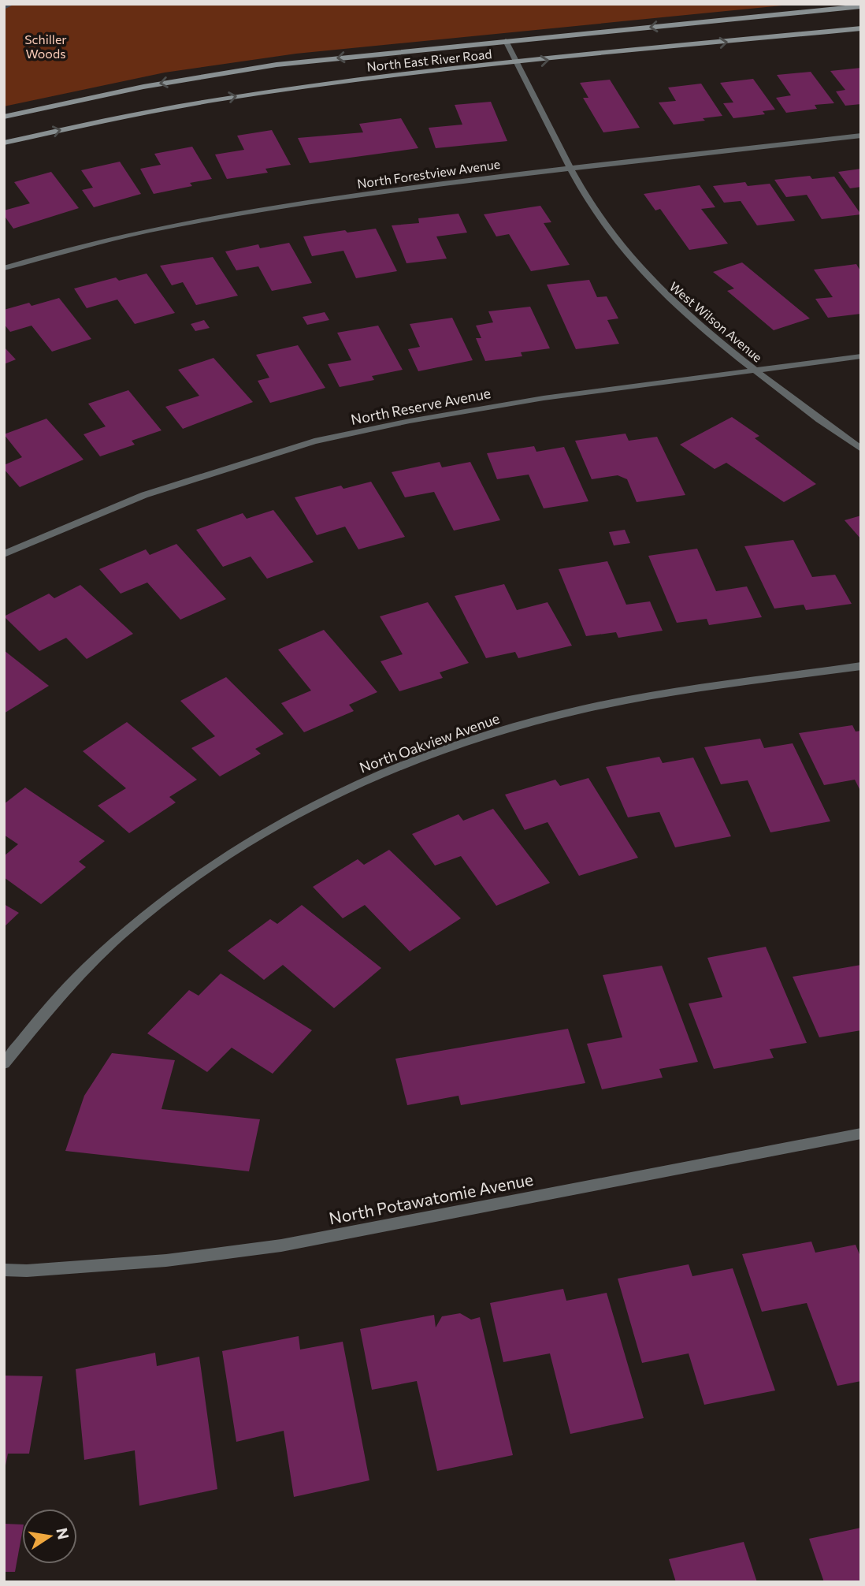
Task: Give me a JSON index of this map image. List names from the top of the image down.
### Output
{
  "streets": {
    "main road": ["North East River Road"],
    "street": [
      "North Forestview Avenue",
      "West Wilson Avenue",
      "North Reserve Avenue",
      "North Oakview Avenue",
      "North Potawatomie Avenue"
    ]
  },
  "crossings": [
    ["North East River Road", "West Wilson Avenue"],
    ["North Forestview Avenue", "West Wilson Avenue"],
    ["West Wilson Avenue", "North Reserve Avenue"]
  ],
  "parks": ["Schiller Woods"],
  "north": "right"
}
